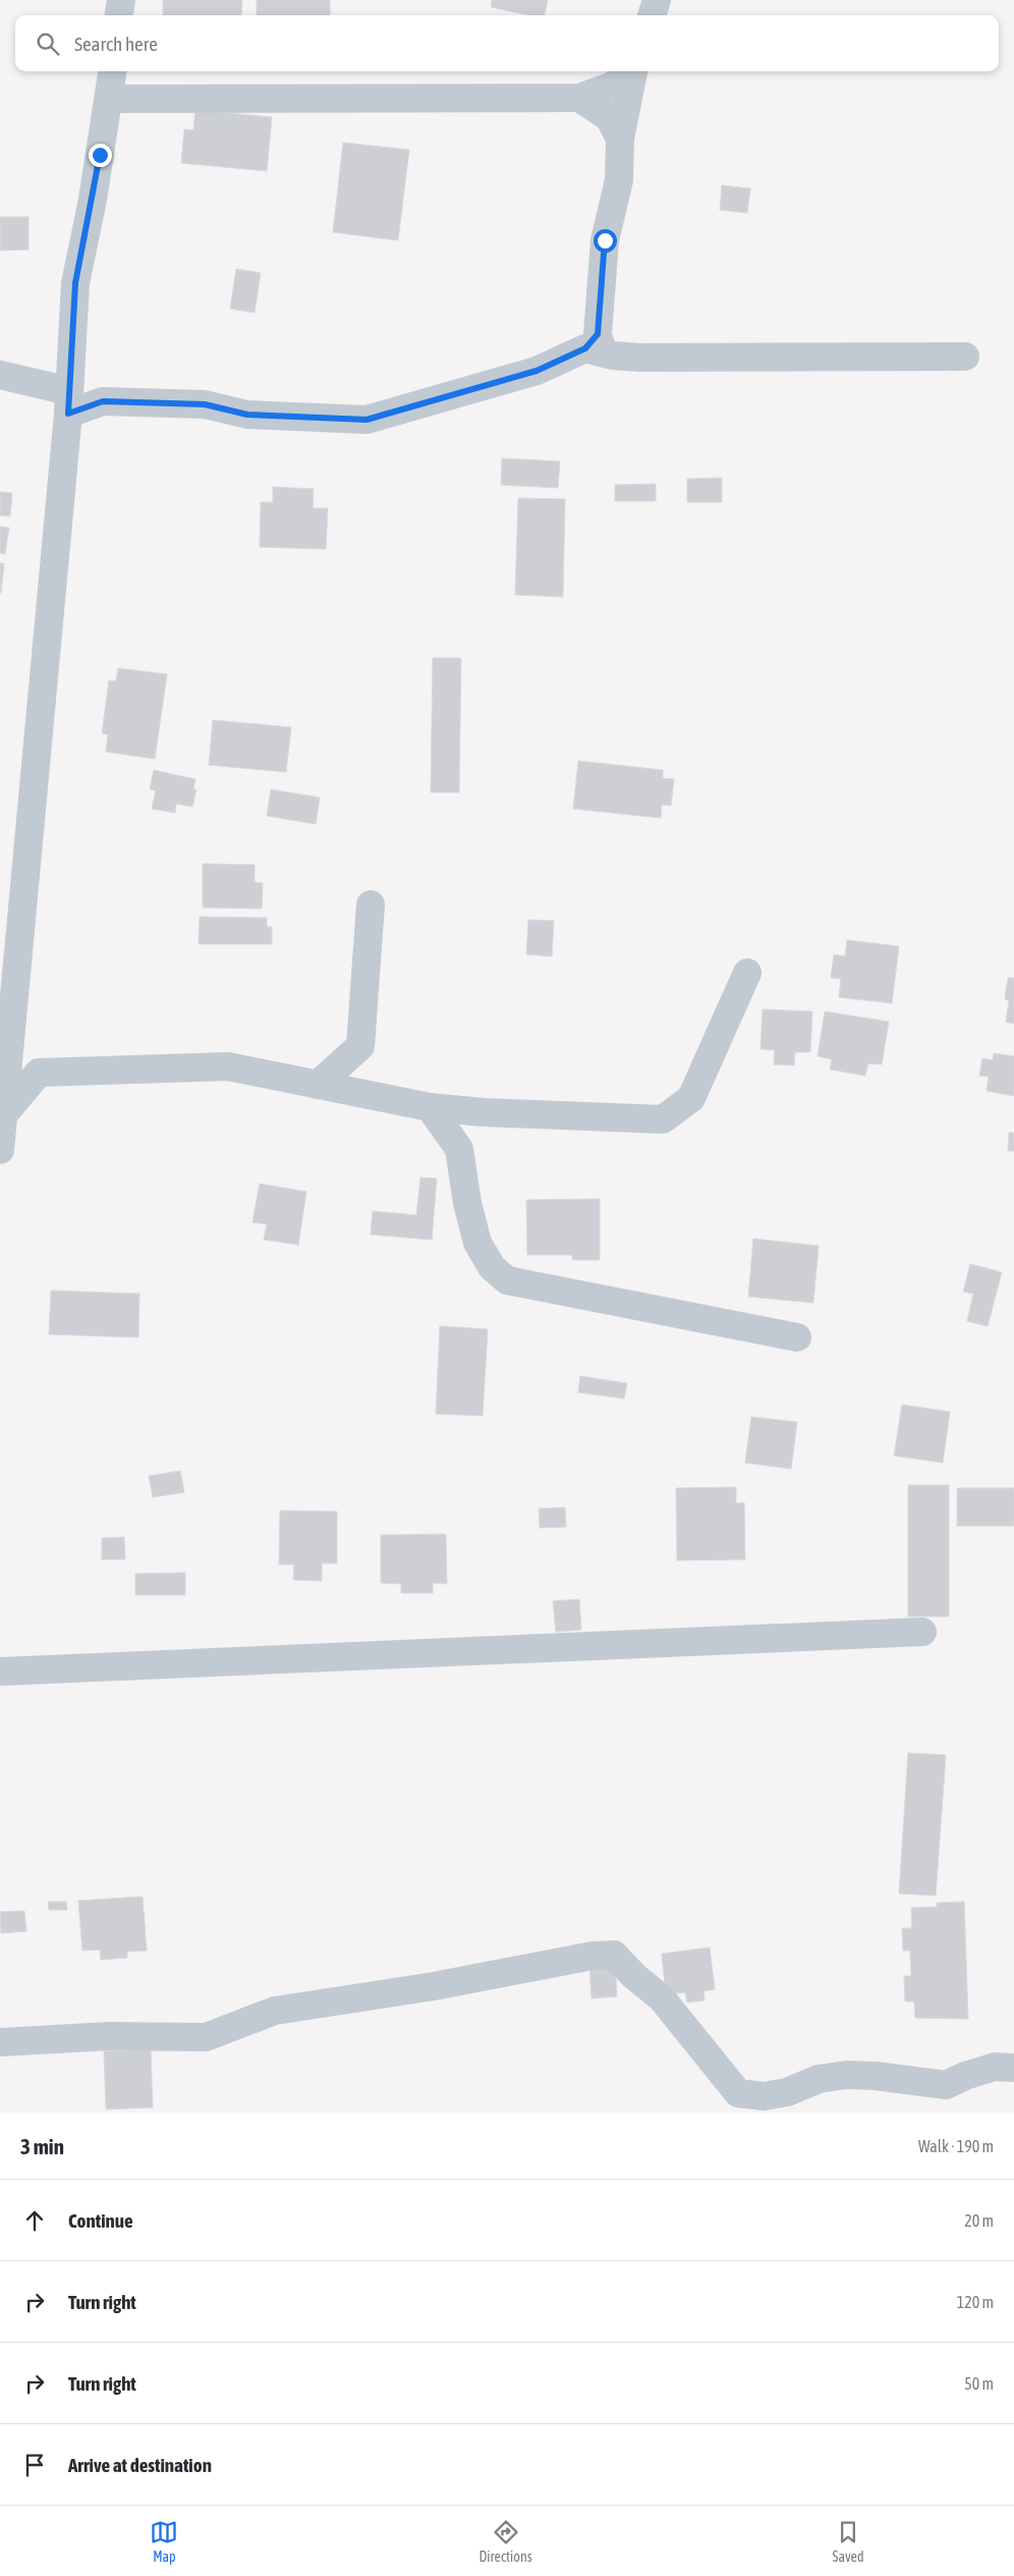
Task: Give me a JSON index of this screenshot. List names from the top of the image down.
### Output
{
  "page": {
    "search": "Search here",
    "heading": ["3 min", "Walk · 190 m"],
    "list": [
      ["Continue", "20 m"],
      ["Turn right", "120 m"],
      ["Turn right", "50 m"],
      "Arrive at destination"
    ],
    "nav": ["Map", "Directions", "Saved"]
  }
}
